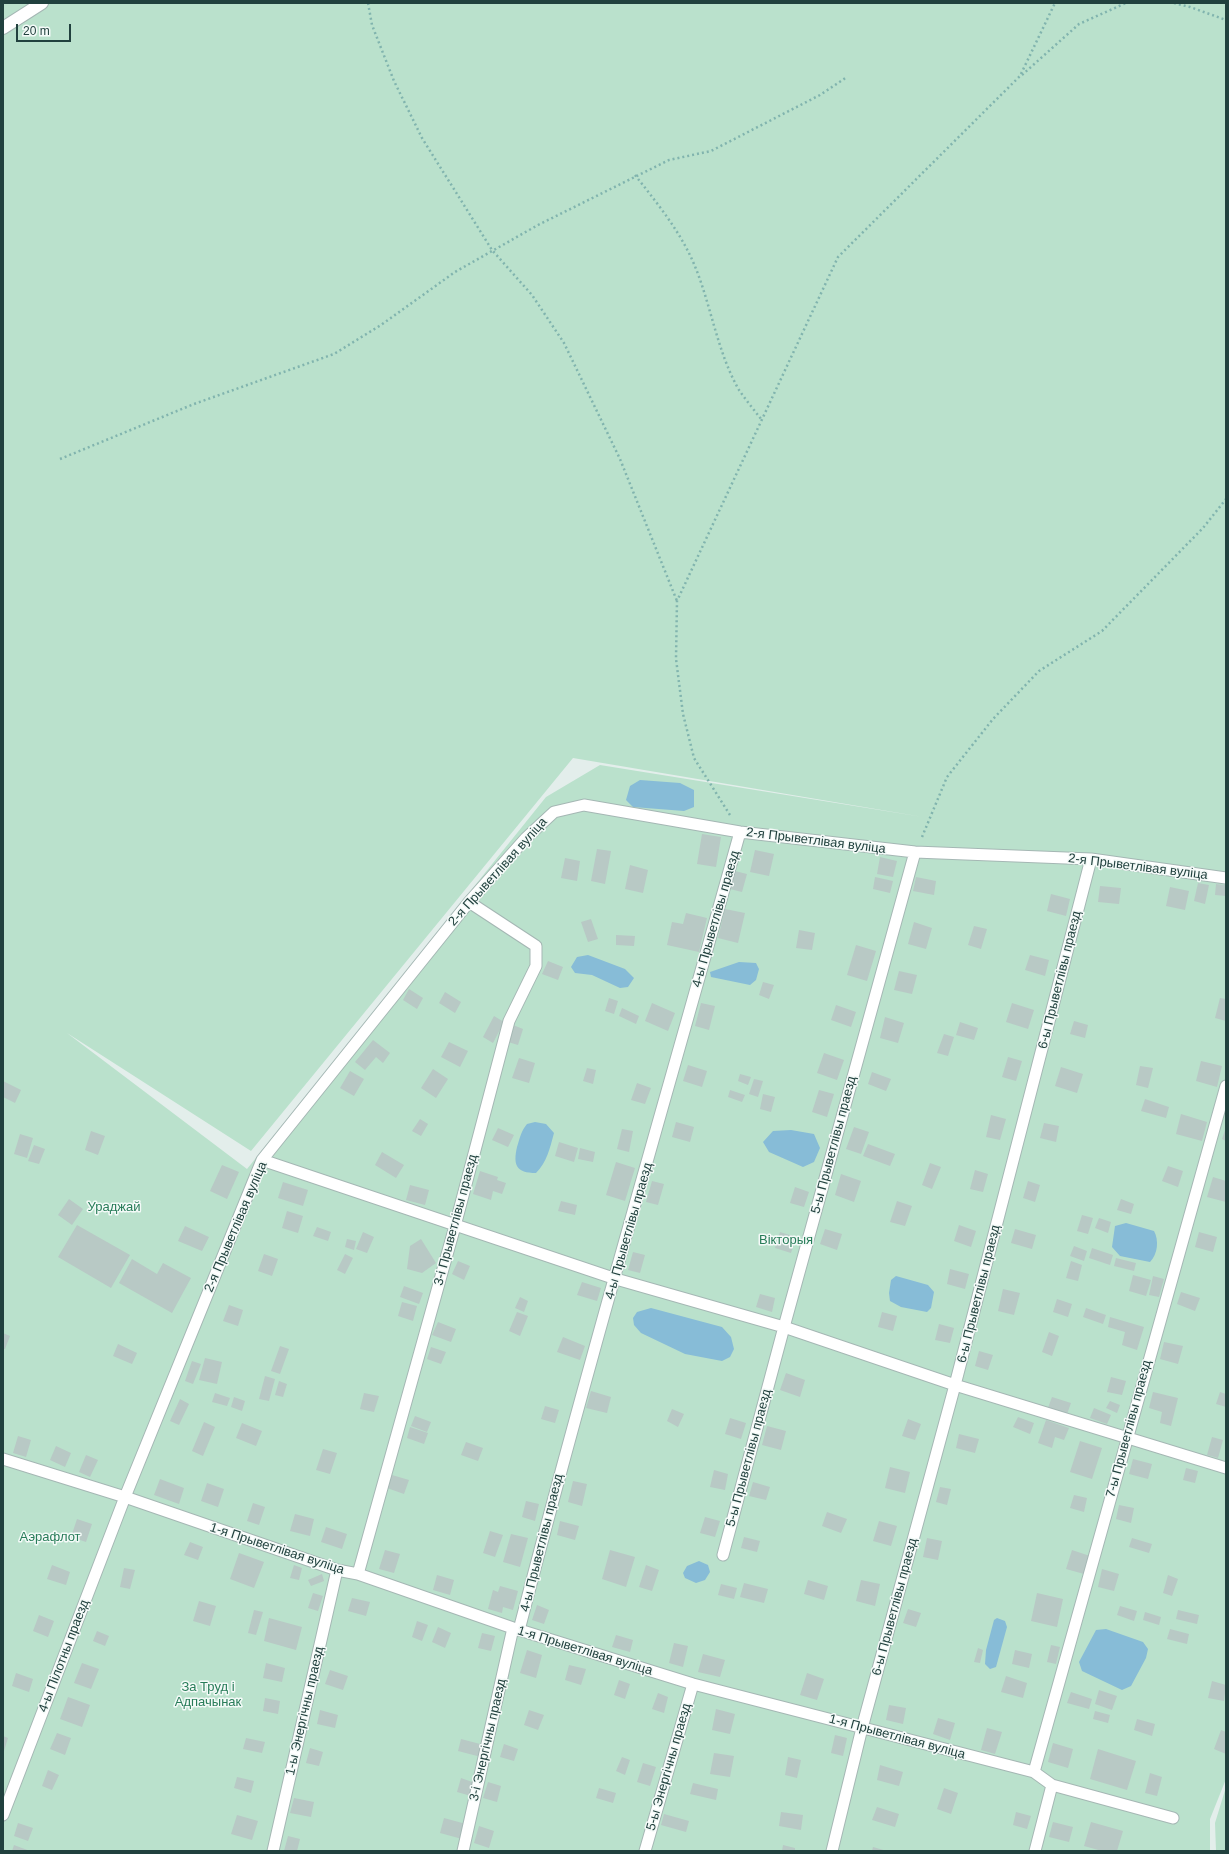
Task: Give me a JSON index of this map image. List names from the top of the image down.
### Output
{
  "streets": {
    "lane": [
      "2-я Прыветлівая вуліца",
      "4-ы Прыветлівы праезд",
      "6-ы Прыветлівы праезд",
      "5-ы Прыветлівы праезд",
      "3-і Прыветлівы праезд",
      "7-ы Прыветлівы праезд",
      "1-я Прыветлівая вуліца",
      "4-ы Пілотны праезд",
      "1-ы Энергічны праезд",
      "3-і Энергічны праезд",
      "5-ы Энергічны праезд"
    ]
  },
  "crossings": [
    ["2-я Прыветлівая вуліца", "4-ы Прыветлівы праезд"],
    ["2-я Прыветлівая вуліца", "6-ы Прыветлівы праезд"],
    ["2-я Прыветлівая вуліца", "5-ы Прыветлівы праезд"],
    ["2-я Прыветлівая вуліца", "3-і Прыветлівы праезд"],
    ["2-я Прыветлівая вуліца", "1-я Прыветлівая вуліца"],
    ["2-я Прыветлівая вуліца", "4-ы Пілотны праезд"],
    ["4-ы Прыветлівы праезд", "1-я Прыветлівая вуліца"],
    ["4-ы Прыветлівы праезд", "3-і Энергічны праезд"],
    ["6-ы Прыветлівы праезд", "1-я Прыветлівая вуліца"],
    ["3-і Прыветлівы праезд", "1-я Прыветлівая вуліца"],
    ["7-ы Прыветлівы праезд", "1-я Прыветлівая вуліца"],
    ["1-я Прыветлівая вуліца", "4-ы Пілотны праезд"],
    ["1-я Прыветлівая вуліца", "1-ы Энергічны праезд"],
    ["1-я Прыветлівая вуліца", "3-і Энергічны праезд"],
    ["1-я Прыветлівая вуліца", "5-ы Энергічны праезд"]
  ],
  "parks": [
    "Ураджай",
    "Вікторыя",
    "Аэрафлот",
    "За Труд і Адпачынак"
  ],
  "scale_bar": "20 m"
}
